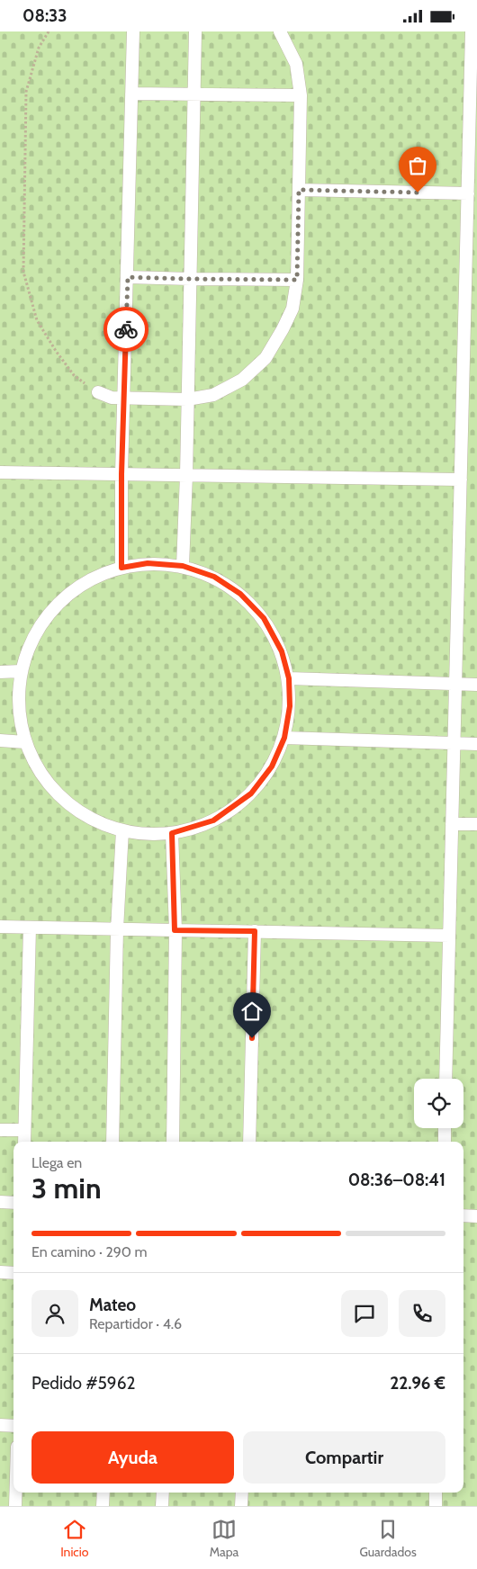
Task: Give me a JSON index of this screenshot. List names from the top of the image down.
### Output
{
  "page": {
    "status": "08:33",
    "heading": ["3 min", "Llega en", "08:36–08:41"],
    "panel": [
      "Mateo",
      "Repartidor · 4.6",
      "Pedido #5962",
      "22.96 €"
    ],
    "bar": "En camino · 290 m",
    "buttons": ["Ayuda", "Compartir"],
    "tabs": ["Inicio", "Mapa", "Guardados"]
  }
}
